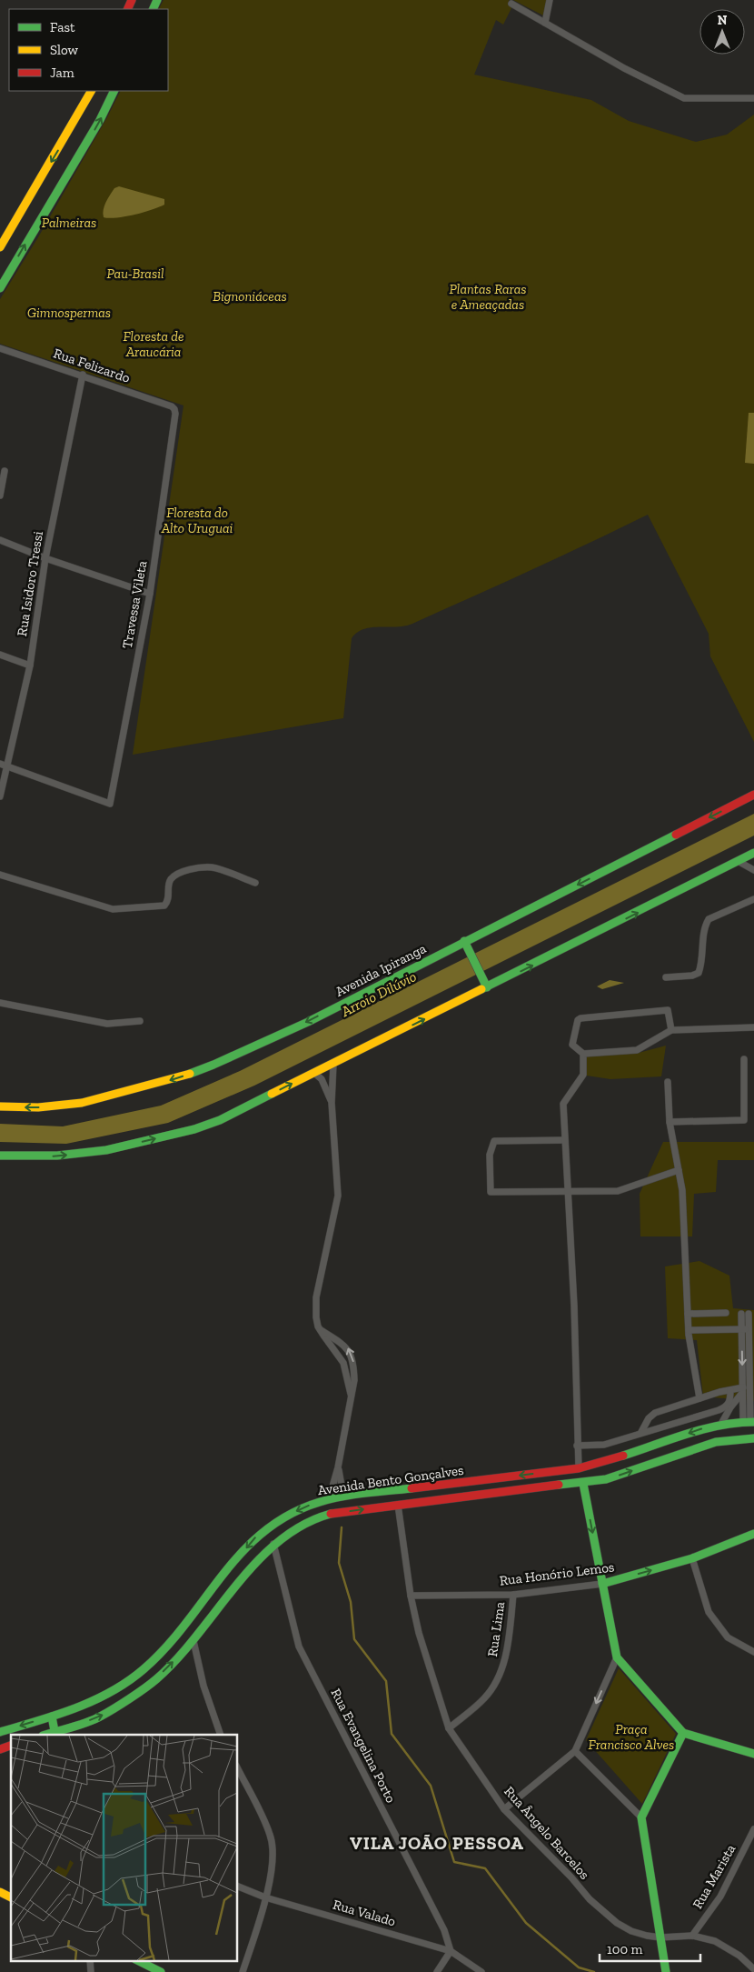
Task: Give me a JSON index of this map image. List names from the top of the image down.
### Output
{
  "streets": {
    "main road": ["Avenida Ipiranga", "Avenida Bento Gonçalves", "Rua Honório Lemos"],
    "street": [
      "Rua Felizardo",
      "Rua Isidoro Tressi",
      "Travessa Vileta",
      "Rua Lima",
      "Rua Evangelina Porto",
      "Rua Ângelo Barcelos",
      "Rua Marista",
      "Rua Valado"
    ]
  },
  "crossings": [
    ["Rua Felizardo", "Rua Isidoro Tressi"],
    ["Rua Felizardo", "Travessa Vileta"],
    ["Rua Isidoro Tressi", "Travessa Vileta"],
    ["Avenida Bento Gonçalves", "Rua Evangelina Porto"],
    ["Avenida Bento Gonçalves", "Rua Ângelo Barcelos"],
    ["Rua Honório Lemos", "Rua Lima"],
    ["Rua Honório Lemos", "Rua Ângelo Barcelos"],
    ["Rua Lima", "Rua Ângelo Barcelos"],
    ["Rua Evangelina Porto", "Rua Valado"],
    ["Rua Ângelo Barcelos", "Rua Marista"]
  ],
  "districts": ["VILA JOÃO PESSOA"],
  "water": ["Arroio Dilúvio"],
  "parks": [
    "Palmeiras",
    "Pau-Brasil",
    "Plantas Raras e Ameaçadas",
    "Bignoniáceas",
    "Gimnospermas",
    "Floresta de Araucária",
    "Floresta do Alto Uruguai",
    "Praça Francisco Alves"
  ],
  "legend": ["Fast", "Slow", "Jam"],
  "scale_bar": "100 m",
  "north": "top"
}
